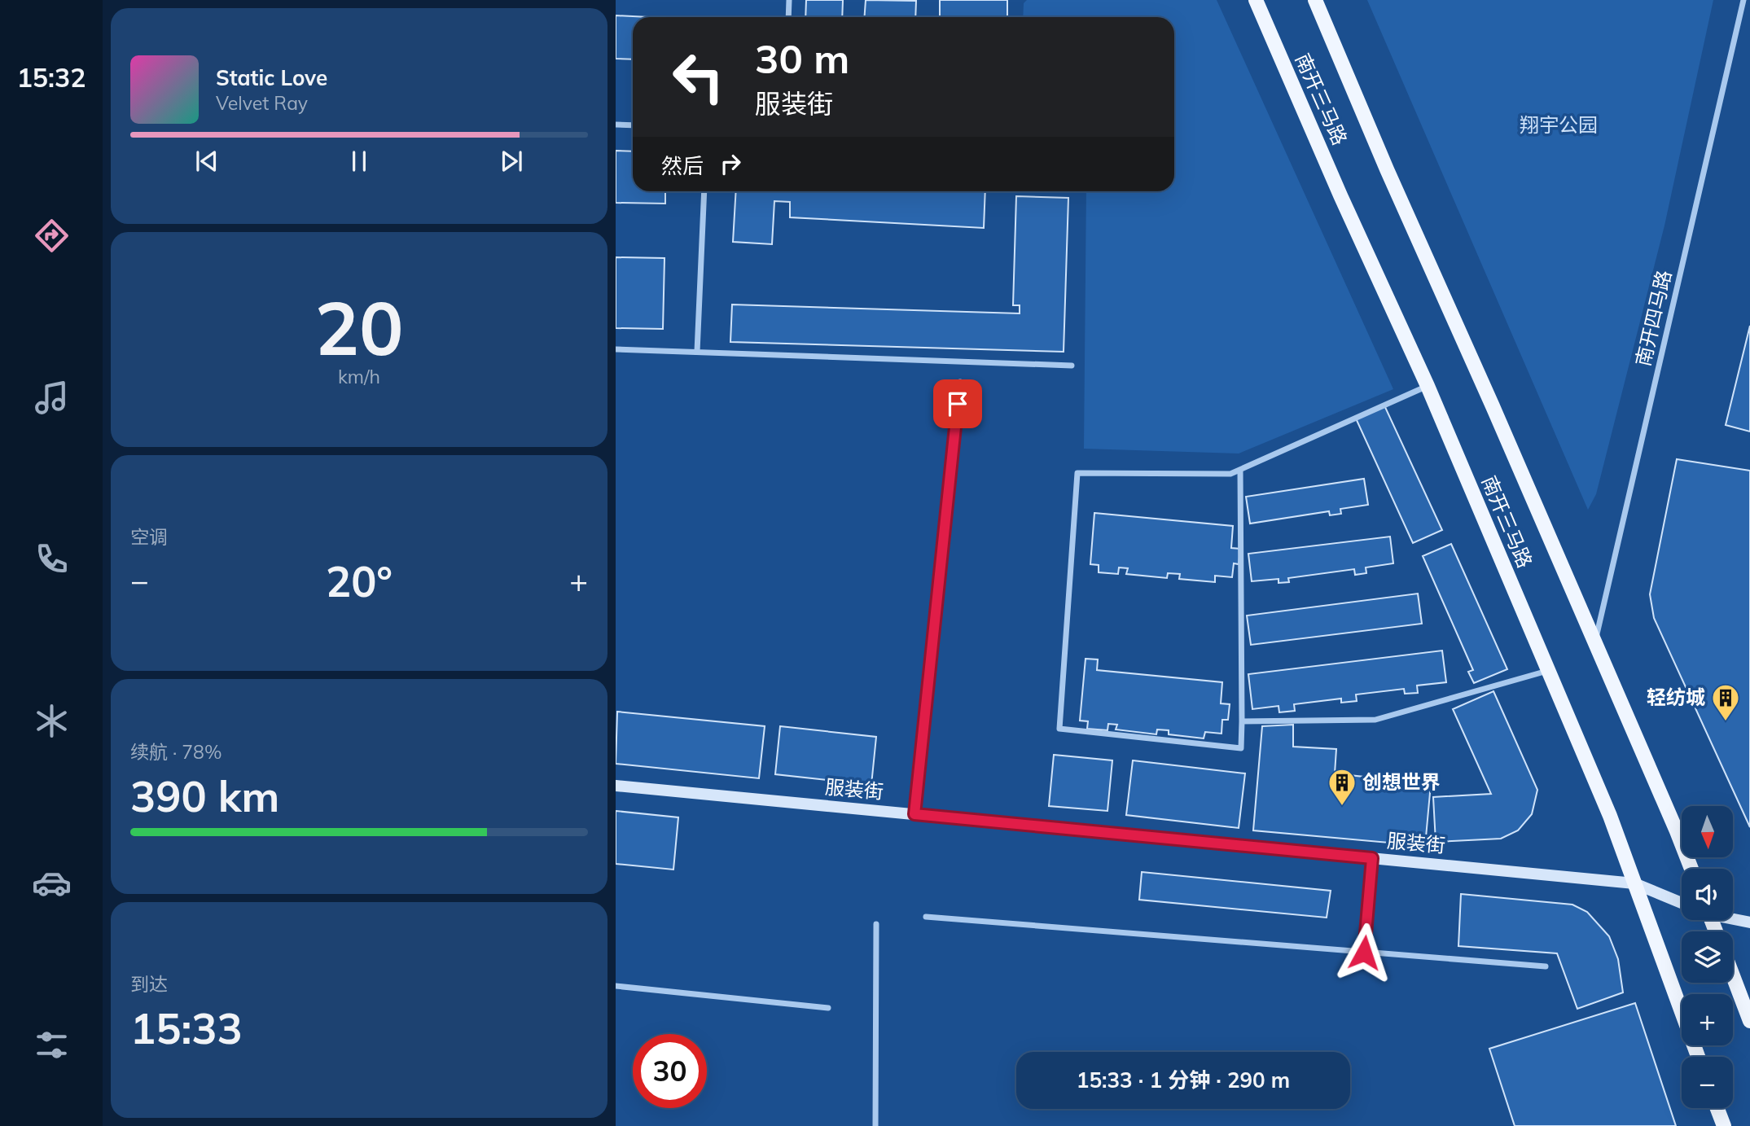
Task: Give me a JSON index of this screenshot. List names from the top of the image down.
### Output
{
  "streets": {
    "main road": ["南开三马路"],
    "street": ["南开四马路", "服装街"]
  },
  "crossings": [
    ["南开三马路", "南开四马路"],
    ["南开三马路", "服装街"]
  ],
  "parks": ["翔宇公园"],
  "places": {
    "building": ["轻纺城", "创想世界"]
  },
  "north": "bottom",
  "page": {
    "tabs": "15:32",
    "turn": ["30 m", "服装街"],
    "song": ["Static Love", "Velvet Ray"],
    "then": "然后",
    "tile": [
      ["20", "km/h"],
      "空调",
      ["续航 · 78%", "390 km"],
      ["到达", "15:33"]
    ],
    "heat": ["−", "20°", "+"],
    "map_buttons": ["+", "−"],
    "limit": "30",
    "trip": "15:33 · 1 分钟 · 290 m"
  }
}
